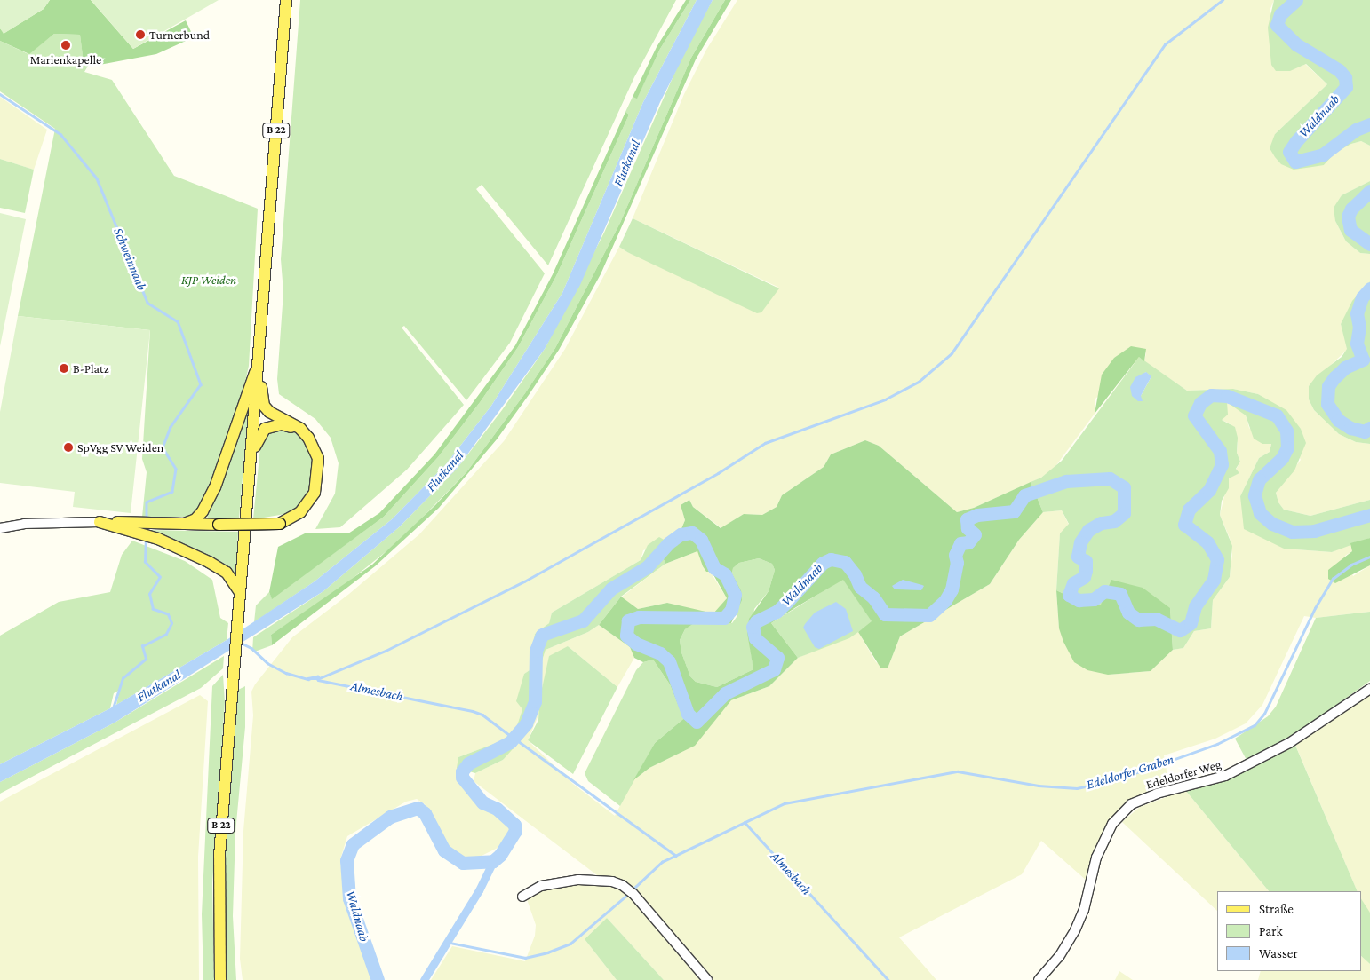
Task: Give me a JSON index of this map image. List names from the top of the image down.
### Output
{
  "streets": {
    "main road": ["B 22"],
    "street": ["Edeldorfer Weg"]
  },
  "water": [
    "Waldnaab",
    "Flutkanal",
    "Schweinnaab",
    "Almesbach",
    "Edeldorfer Graben"
  ],
  "parks": ["KJP Weiden"],
  "places": [
    "Turnerbund",
    "Marienkapelle",
    "B-Platz",
    "SpVgg SV Weiden"
  ],
  "legend": ["Straße", "Park", "Wasser"]
}
